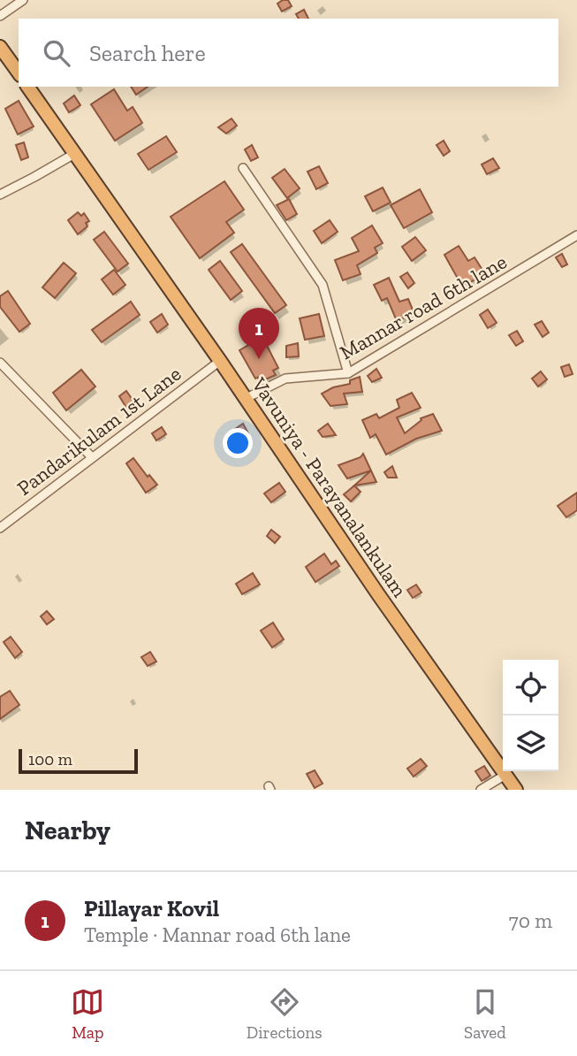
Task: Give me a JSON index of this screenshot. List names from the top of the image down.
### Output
{
  "streets": {
    "highway": ["Vavuniya - Parayanalankulam"],
    "street": ["Mannar road 6th lane", "Pandarikulam 1st Lane"]
  },
  "crossings": [
    ["Mannar road 6th lane", "Vavuniya - Parayanalankulam"],
    ["Pandarikulam 1st Lane", "Vavuniya - Parayanalankulam"]
  ],
  "scale_bar": "100 m",
  "page": {
    "search": "Search here",
    "pins": "1",
    "scale": "100 m",
    "heading": "Nearby",
    "list": [
      {
        "mark": "1",
        "name": "Pillayar Kovil",
        "note": "Temple · Mannar road 6th lane",
        "value": "70 m"
      }
    ],
    "nav": ["Map", "Directions", "Saved"]
  }
}
